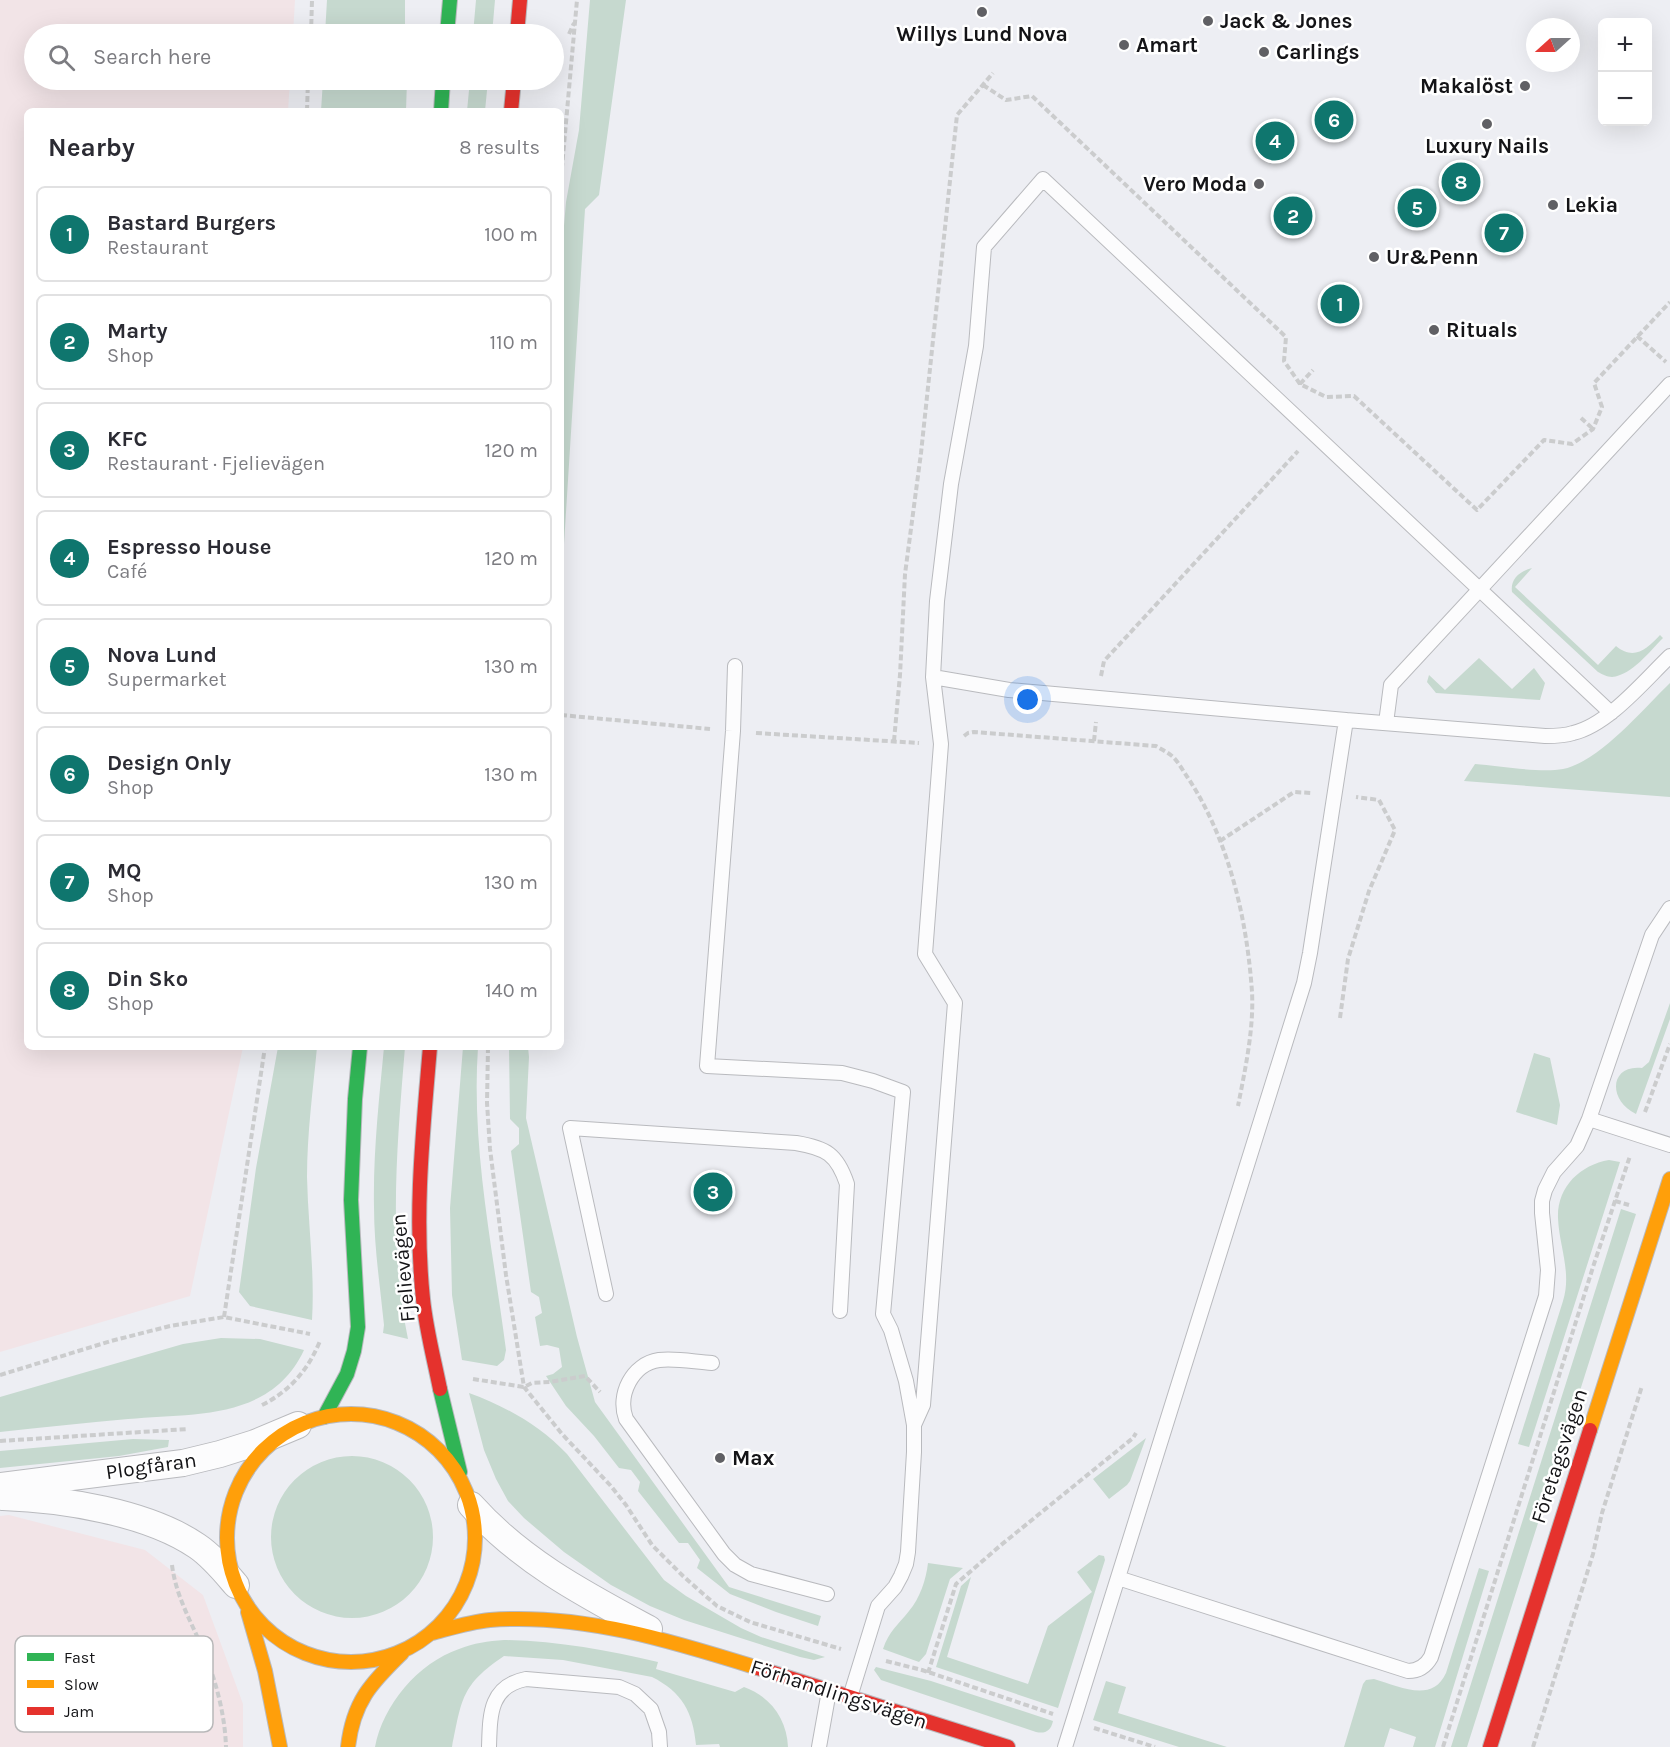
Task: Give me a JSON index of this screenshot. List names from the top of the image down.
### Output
{
  "streets": {
    "main road": ["Fjelievägen", "Företagsvägen", "Förhandlingsvägen"],
    "street": ["Plogfåran"]
  },
  "crossings": [
    ["Fjelievägen", "Plogfåran"],
    ["Fjelievägen", "Förhandlingsvägen"]
  ],
  "places": [
    "Willys Lund Nova",
    "Jack & Jones",
    "Amart",
    "Carlings",
    "Makalöst",
    "Luxury Nails",
    "Vero Moda",
    "Lekia",
    "Ur&Penn",
    "Rituals",
    "Max"
  ],
  "legend": ["Fast", "Slow", "Jam"],
  "north": "left",
  "page": {
    "map_buttons": ["+", "−"],
    "search": "Search here",
    "pins": [
      "6",
      "4",
      "8",
      "5",
      "2",
      "7",
      "1",
      "3"
    ],
    "heading": ["Nearby", "8 results"],
    "list": [
      {
        "mark": "1",
        "name": "Bastard Burgers",
        "note": "Restaurant",
        "value": "100 m"
      },
      {
        "mark": "2",
        "name": "Marty",
        "note": "Shop",
        "value": "110 m"
      },
      {
        "mark": "3",
        "name": "KFC",
        "note": "Restaurant · Fjelievägen",
        "value": "120 m"
      },
      {
        "mark": "4",
        "name": "Espresso House",
        "note": "Café",
        "value": "120 m"
      },
      {
        "mark": "5",
        "name": "Nova Lund",
        "note": "Supermarket",
        "value": "130 m"
      },
      {
        "mark": "6",
        "name": "Design Only",
        "note": "Shop",
        "value": "130 m"
      },
      {
        "mark": "7",
        "name": "MQ",
        "note": "Shop",
        "value": "130 m"
      },
      {
        "mark": "8",
        "name": "Din Sko",
        "note": "Shop",
        "value": "140 m"
      }
    ]
  }
}
